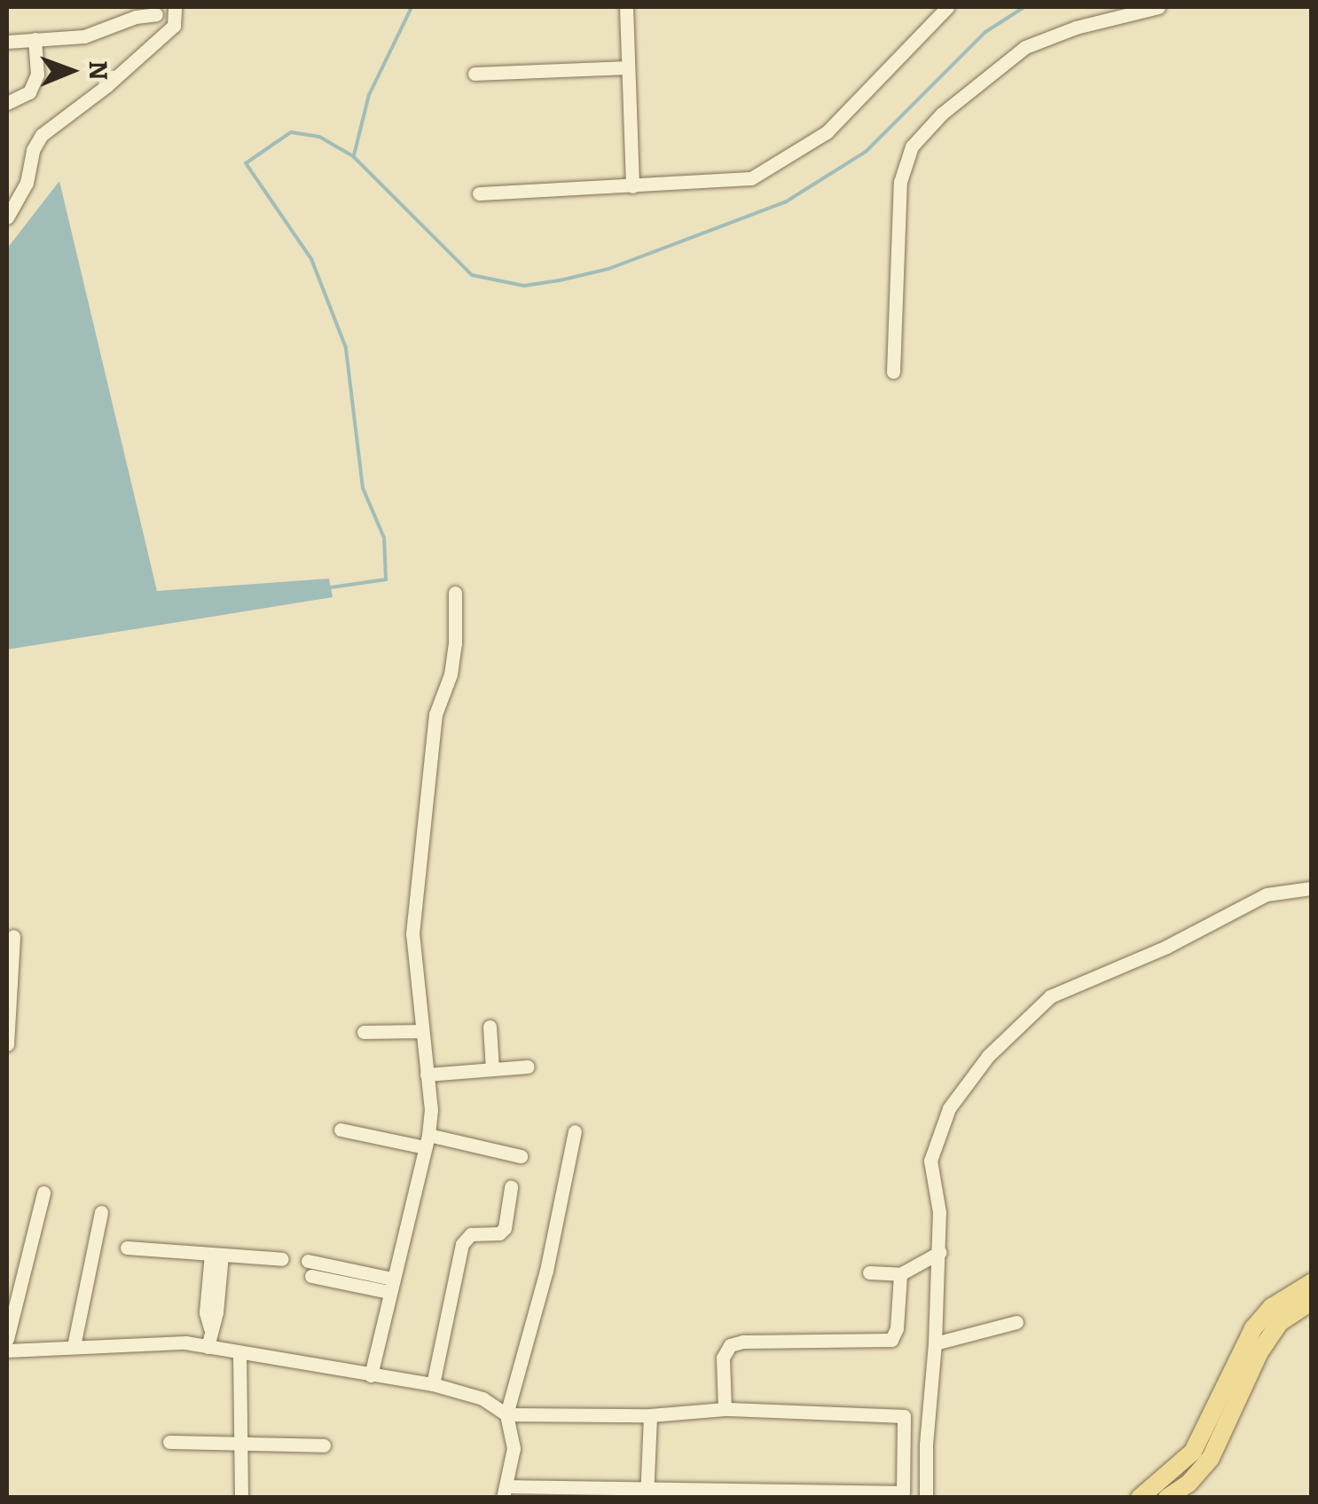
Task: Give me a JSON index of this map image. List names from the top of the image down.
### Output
{
  "north": "right"
}
